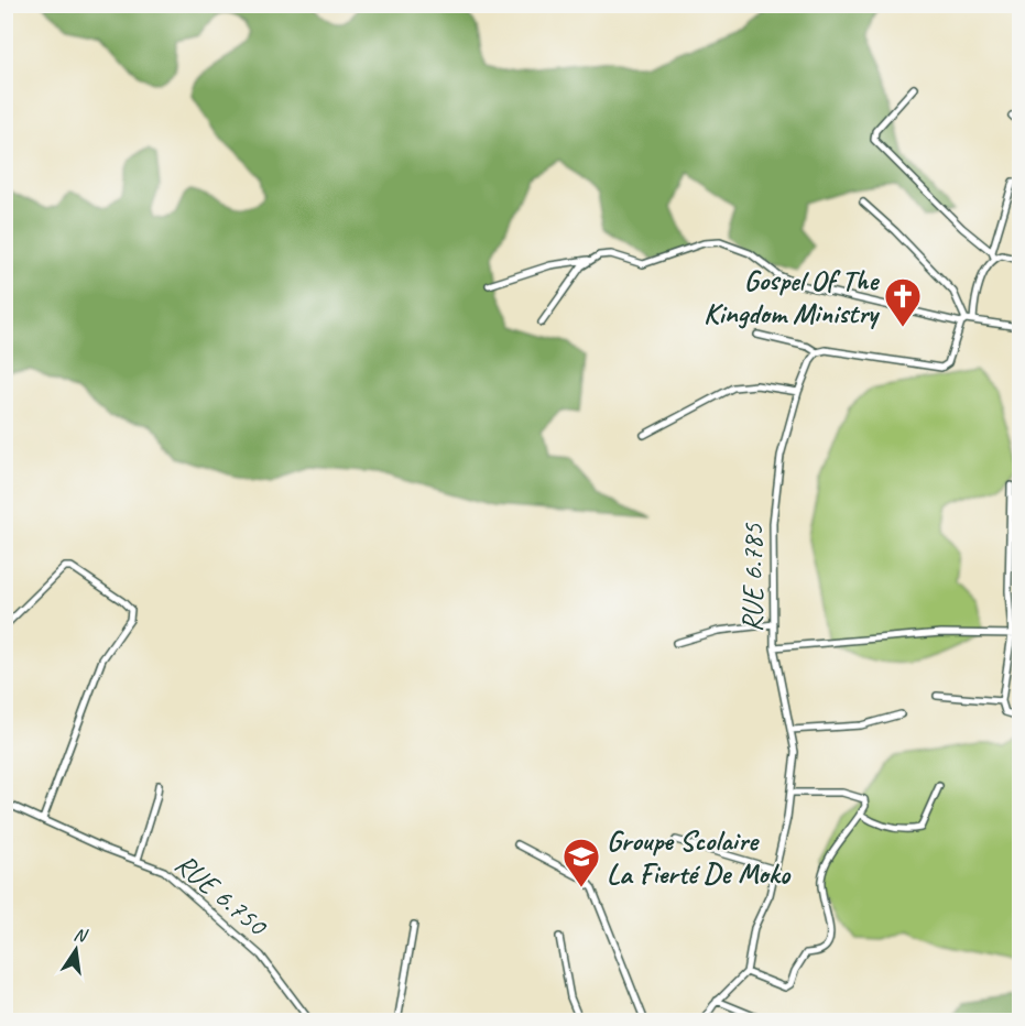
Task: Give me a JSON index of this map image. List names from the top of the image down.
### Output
{
  "streets": {
    "street": ["RUE 6.785", "RUE 6.750"]
  },
  "places": {
    "church": ["Gospel Of The Kingdom Ministry"],
    "school or university": ["Groupe Scolaire La Fierté De Moko"]
  },
  "north": "top"
}
